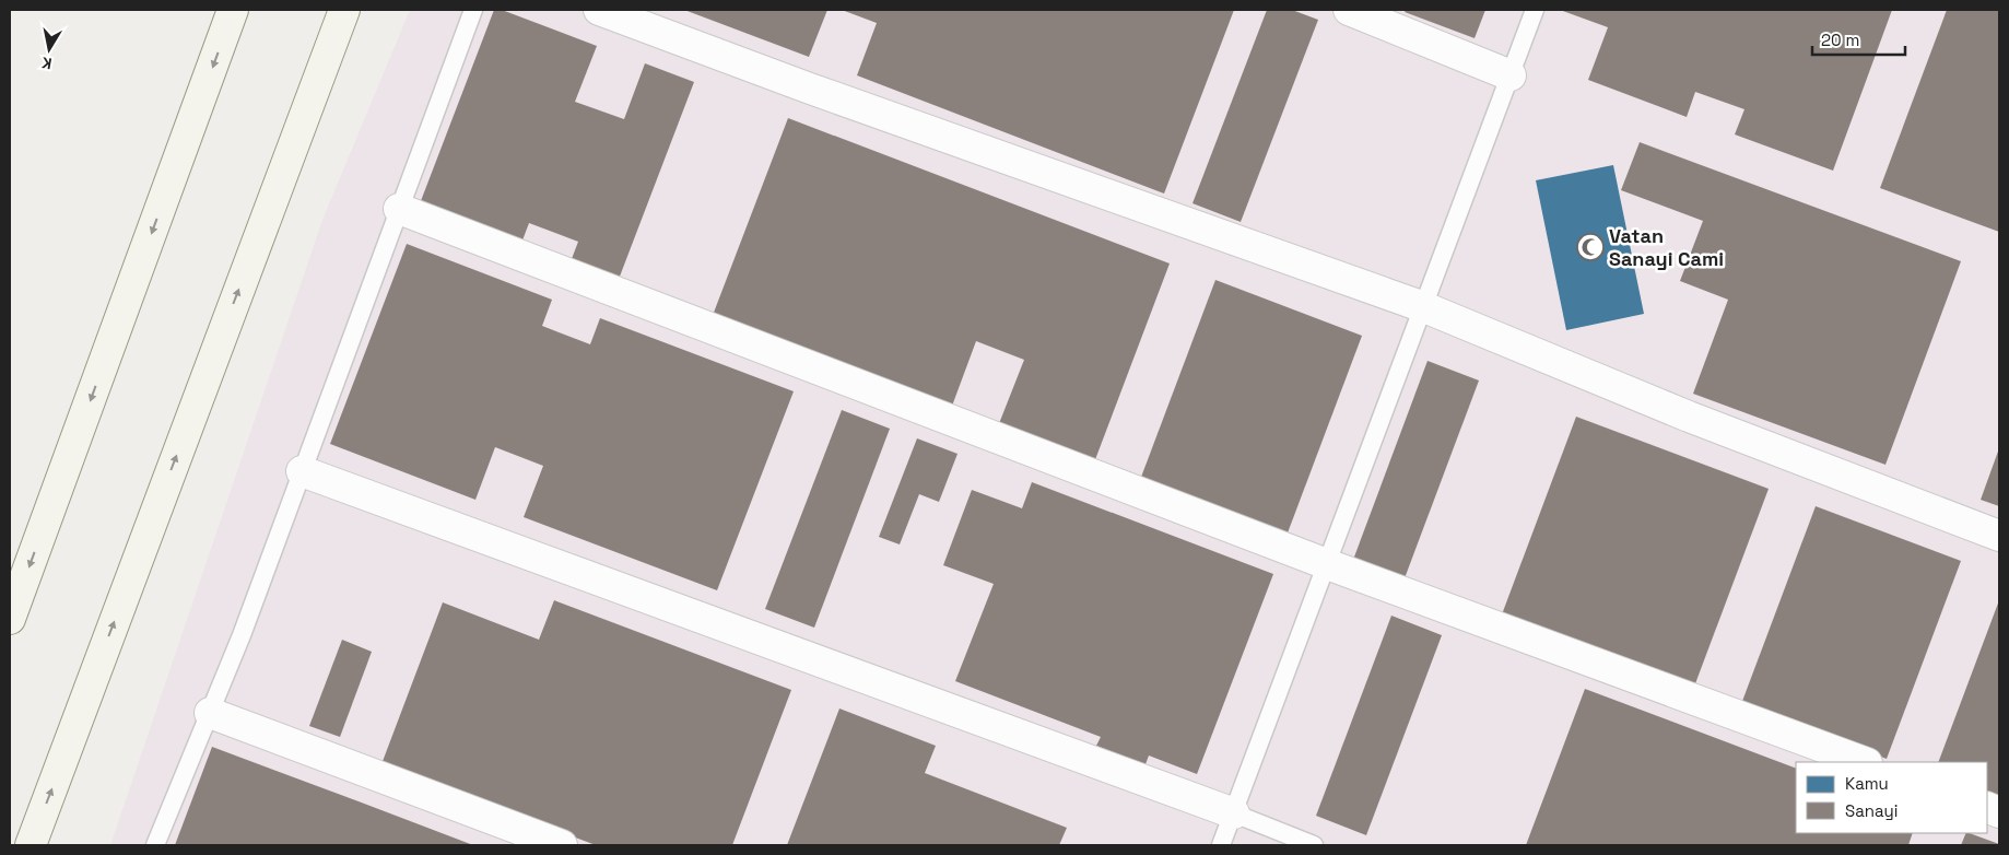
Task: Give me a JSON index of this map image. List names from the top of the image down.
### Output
{
  "places": {
    "mosque": ["Vatan Sanayi Cami"]
  },
  "legend": ["Kamu", "Sanayi"],
  "scale_bar": "20 m",
  "north": "bottom"
}
